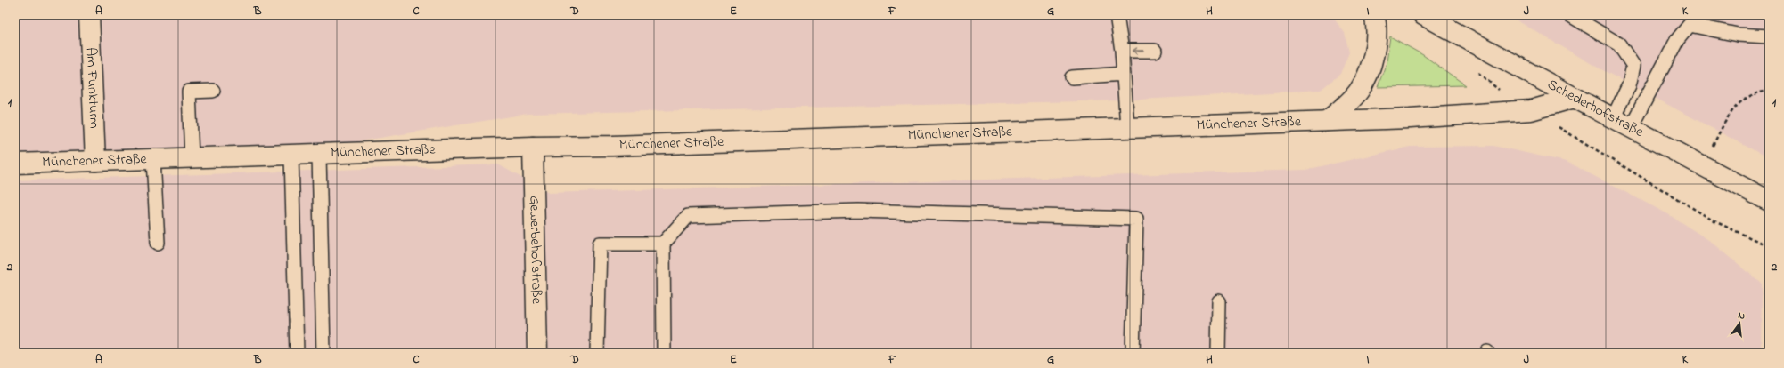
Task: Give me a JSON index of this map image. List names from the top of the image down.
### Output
{
  "streets": {
    "street": [
      "Am Funkturm",
      "Schederhofstraße",
      "Münchener Straße",
      "Gewerbehofstraße"
    ]
  },
  "crossings": [
    ["Am Funkturm", "Münchener Straße"],
    ["Schederhofstraße", "Münchener Straße"],
    ["Münchener Straße", "Gewerbehofstraße"]
  ],
  "north": "top",
  "grid": {
    "columns": [
      "A",
      "B",
      "C",
      "D",
      "E",
      "F",
      "G",
      "H",
      "I",
      "J",
      "K"
    ],
    "rows": ["1", "2"]
  }
}
